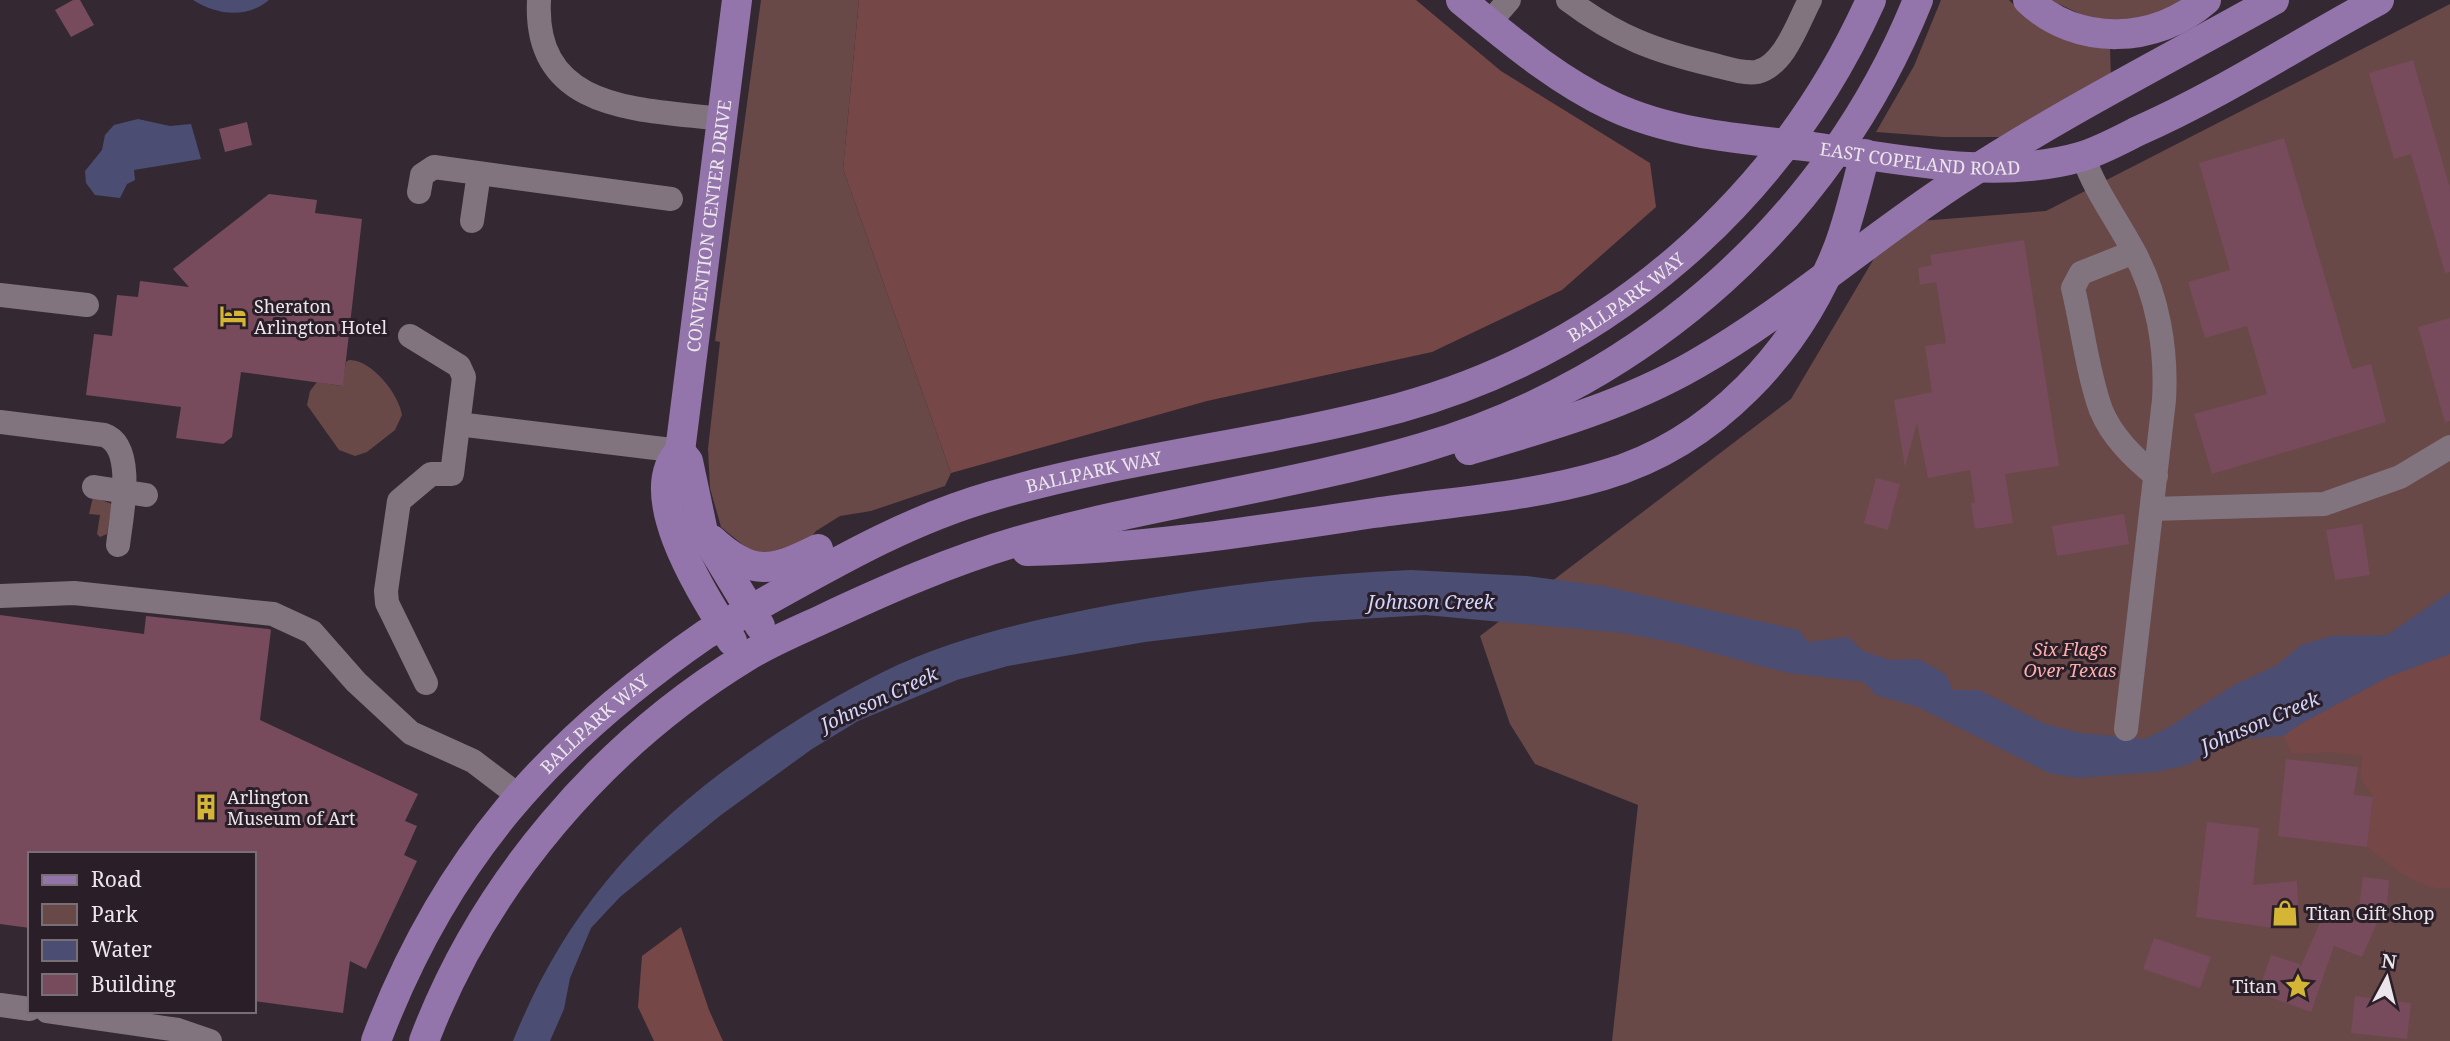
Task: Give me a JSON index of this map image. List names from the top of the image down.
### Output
{
  "streets": {
    "main road": ["EAST COPELAND ROAD", "CONVENTION CENTER DRIVE", "BALLPARK WAY"]
  },
  "crossings": [
    ["CONVENTION CENTER DRIVE", "BALLPARK WAY"]
  ],
  "water": ["Johnson Creek"],
  "parks": ["Six Flags Over Texas"],
  "places": {
    "hotel": ["Sheraton Arlington Hotel"],
    "building": ["Arlington Museum of Art"],
    "shop": ["Titan Gift Shop"],
    "place": ["Titan"]
  },
  "legend": [
    "Road",
    "Park",
    "Water",
    "Building"
  ],
  "north": "top"
}
